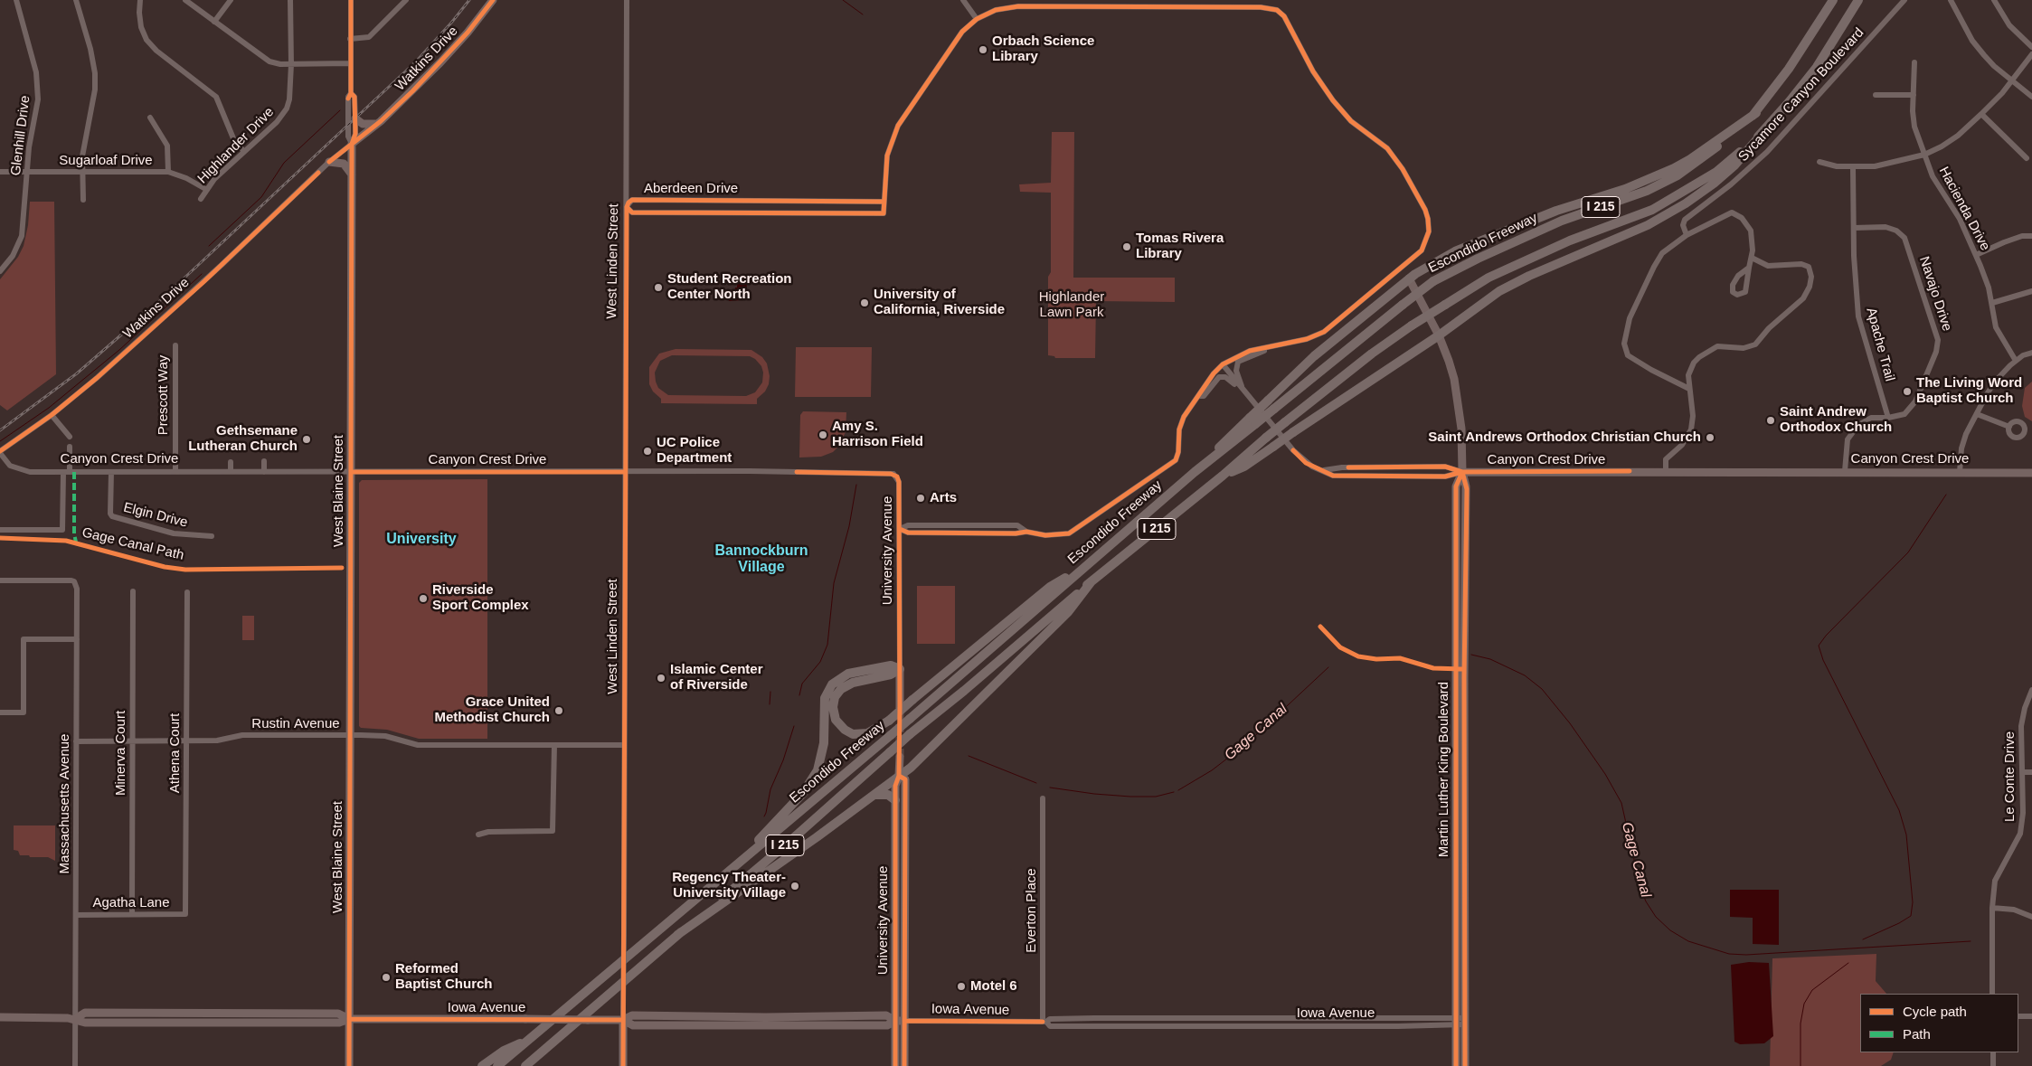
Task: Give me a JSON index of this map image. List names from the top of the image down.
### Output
{
  "streets": {
    "highway": ["I 215", "Escondido Freeway"],
    "main road": [
      "Watkins Drive",
      "West Linden Street",
      "Canyon Crest Drive",
      "West Blaine Street",
      "University Avenue",
      "Martin Luther King Boulevard",
      "Iowa Avenue"
    ],
    "street": [
      "Sycamore Canyon Boulevard",
      "Glenhill Drive",
      "Highlander Drive",
      "Sugarloaf Drive",
      "Aberdeen Drive",
      "Hacienda Drive",
      "Navajo Drive",
      "Apache Trail",
      "Prescott Way",
      "Elgin Drive",
      "Rustin Avenue",
      "Minerva Court",
      "Athena Court",
      "Le Conte Drive",
      "Massachusetts Avenue",
      "Agatha Lane",
      "Everton Place"
    ],
    "cycle path": ["Gage Canal Path"]
  },
  "crossings": [
    ["Watkins Drive", "Canyon Crest Drive"],
    ["Watkins Drive", "West Blaine Street"],
    ["Glenhill Drive", "Sugarloaf Drive"],
    ["Highlander Drive", "Sugarloaf Drive"],
    ["Aberdeen Drive", "West Linden Street"],
    ["West Linden Street", "Canyon Crest Drive"],
    ["West Linden Street", "Rustin Avenue"],
    ["West Linden Street", "Iowa Avenue"],
    ["Navajo Drive", "Apache Trail"],
    ["Prescott Way", "Canyon Crest Drive"],
    ["Canyon Crest Drive", "West Blaine Street"],
    ["Canyon Crest Drive", "Elgin Drive"],
    ["Canyon Crest Drive", "University Avenue"],
    ["Canyon Crest Drive", "Martin Luther King Boulevard"],
    ["West Blaine Street", "Rustin Avenue"],
    ["West Blaine Street", "Iowa Avenue"],
    ["University Avenue", "Iowa Avenue"],
    ["Rustin Avenue", "Minerva Court"],
    ["Rustin Avenue", "Athena Court"],
    ["Rustin Avenue", "Massachusetts Avenue"],
    ["Minerva Court", "Agatha Lane"],
    ["Athena Court", "Agatha Lane"],
    ["Martin Luther King Boulevard", "Iowa Avenue"],
    ["Massachusetts Avenue", "Agatha Lane"],
    ["Massachusetts Avenue", "Iowa Avenue"],
    ["Everton Place", "Iowa Avenue"]
  ],
  "districts": ["University", "Bannockburn Village"],
  "water": ["Gage Canal"],
  "parks": ["Highlander Lawn Park"],
  "places": [
    "Orbach Science Library",
    "Tomas Rivera Library",
    "Student Recreation Center North",
    "University of California, Riverside",
    "The Living Word Baptist Church",
    "Saint Andrew Orthodox Church",
    "Amy S. Harrison Field",
    "Saint Andrews Orthodox Christian Church",
    "Gethsemane Lutheran Church",
    "UC Police Department",
    "Arts",
    "Riverside Sport Complex",
    "Islamic Center of Riverside",
    "Grace United Methodist Church",
    "Regency Theater- University Village",
    "Reformed Baptist Church",
    "Motel 6"
  ],
  "legend": ["Cycle path", "Path"]
}
